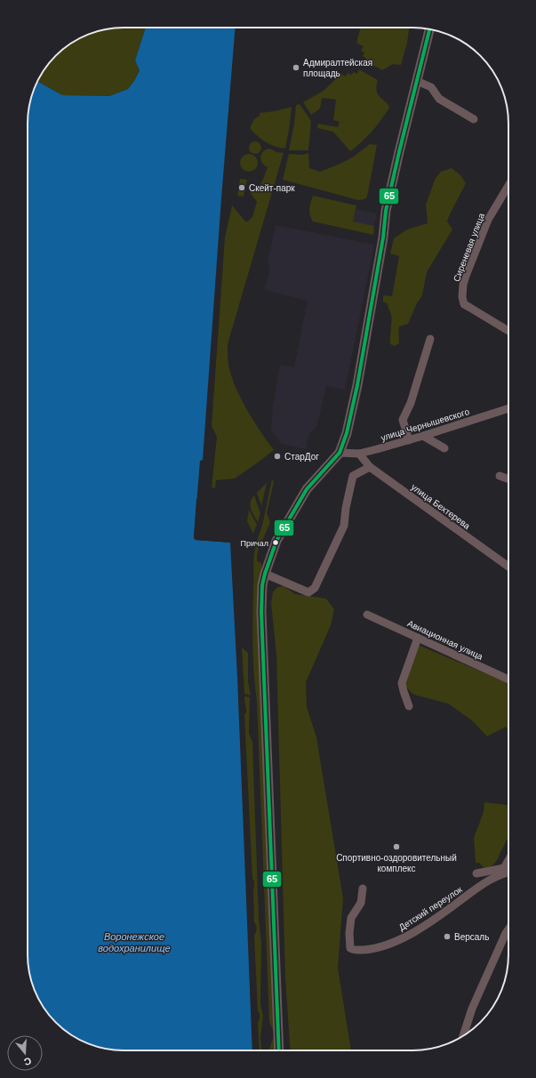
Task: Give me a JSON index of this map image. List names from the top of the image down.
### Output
{
  "streets": {
    "street": [
      "Сиреневая улица",
      "улица Чернышевского",
      "улица Бехтерева",
      "Авиационная улица",
      "Детский переулок"
    ]
  },
  "crossings": [
    ["улица Чернышевского", "улица Бехтерева"]
  ],
  "water": ["Воронежское водохранилище"],
  "places": [
    "Адмиралтейская площадь",
    "Скейт-парк",
    "СтарДог",
    "Причал",
    "Спортивно-оздоровительный комплекс",
    "Версаль"
  ],
  "lines": ["transit line 65"],
  "north": "bottom"
}
